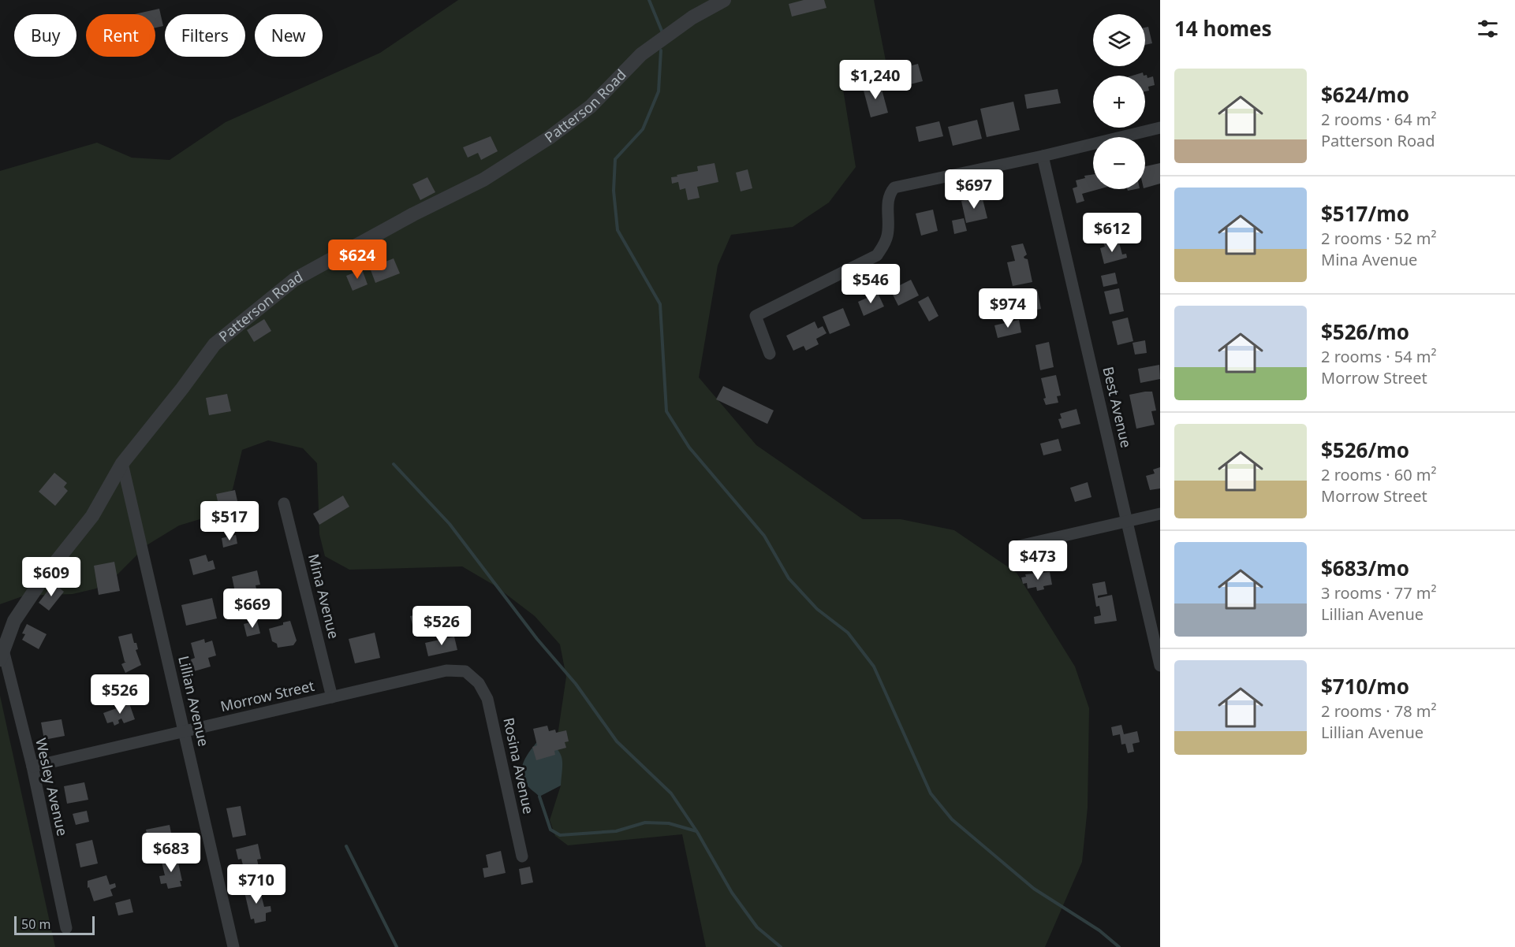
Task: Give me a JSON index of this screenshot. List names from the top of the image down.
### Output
{
  "streets": {
    "street": [
      "Patterson Road",
      "Best Avenue",
      "Mina Avenue",
      "Morrow Street",
      "Lillian Avenue",
      "Rosina Avenue",
      "Wesley Avenue"
    ]
  },
  "crossings": [
    ["Patterson Road", "Lillian Avenue"],
    ["Patterson Road", "Wesley Avenue"],
    ["Mina Avenue", "Morrow Street"],
    ["Morrow Street", "Lillian Avenue"],
    ["Morrow Street", "Rosina Avenue"],
    ["Morrow Street", "Wesley Avenue"]
  ],
  "scale_bar": "50 m",
  "page": {
    "heading": "14 homes",
    "map_buttons": ["+", "−"],
    "chip": [
      "Buy",
      "Rent",
      "Filters",
      "New"
    ],
    "list": [
      {
        "name": "$624/mo",
        "note": "2 rooms · 64 m² · Patterson Road"
      },
      {
        "name": "$517/mo",
        "note": "2 rooms · 52 m² · Mina Avenue"
      },
      {
        "name": "$526/mo",
        "note": "2 rooms · 54 m² · Morrow Street"
      },
      {
        "name": "$526/mo",
        "note": "2 rooms · 60 m² · Morrow Street"
      },
      {
        "name": "$683/mo",
        "note": "3 rooms · 77 m² · Lillian Avenue"
      },
      {
        "name": "$710/mo",
        "note": "2 rooms · 78 m² · Lillian Avenue"
      }
    ],
    "price": [
      "$1,240",
      "$697",
      "$612",
      "$624",
      "$546",
      "$974",
      "$517",
      "$473",
      "$609",
      "$669",
      "$526",
      "$526",
      "$683",
      "$710"
    ],
    "scale": "50 m"
  }
}
